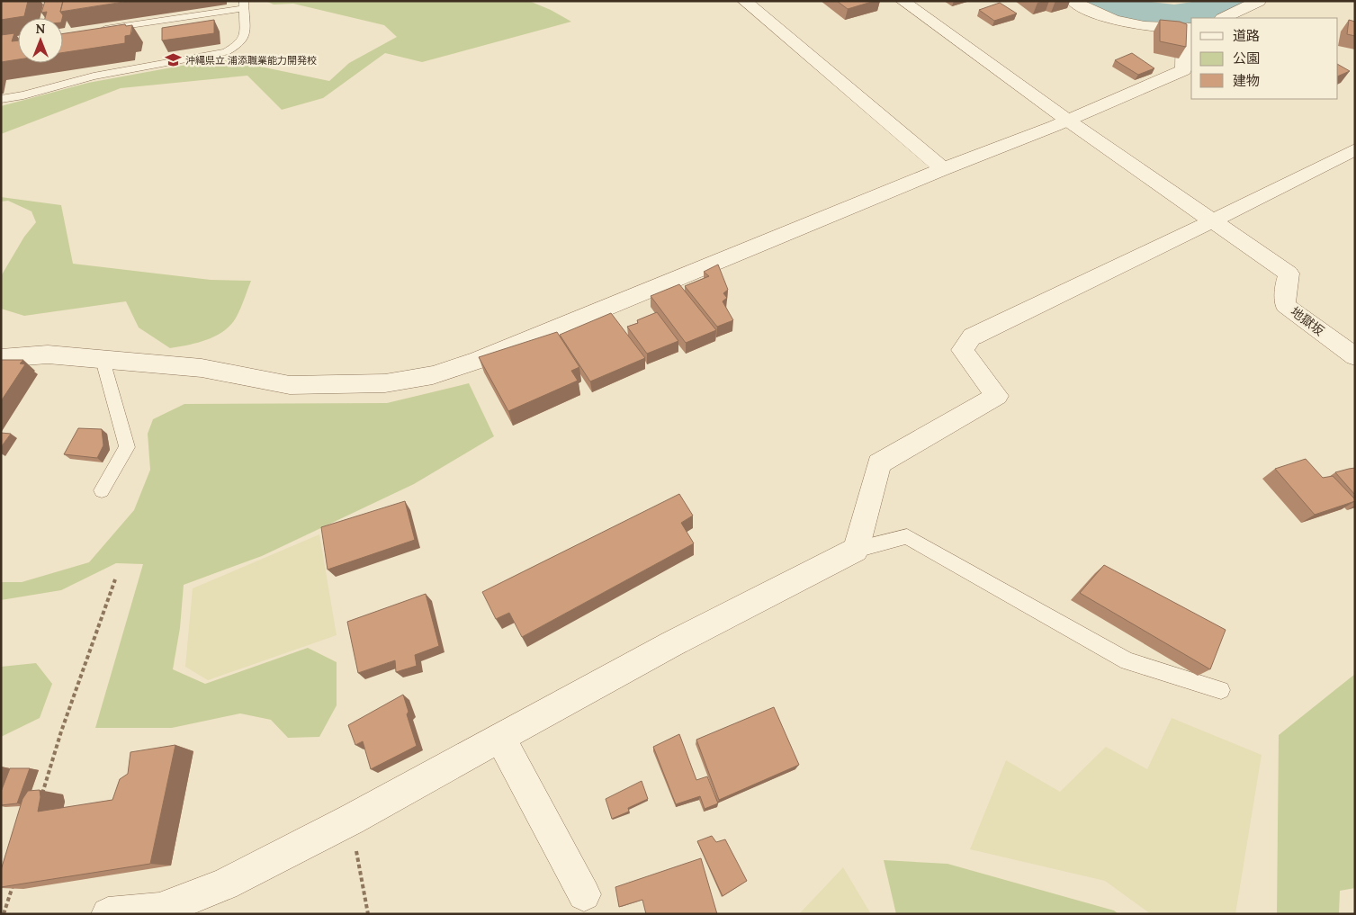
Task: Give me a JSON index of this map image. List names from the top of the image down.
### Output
{
  "streets": {
    "street": ["地獄坂"]
  },
  "places": {
    "school or university": ["沖縄県立 浦添職業能力開発校"]
  },
  "legend": ["道路", "公園", "建物"],
  "north": "top"
}
